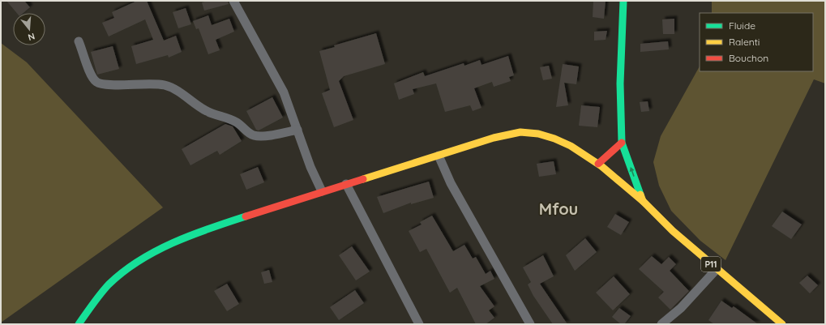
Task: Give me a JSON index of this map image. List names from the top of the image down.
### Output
{
  "streets": {
    "main road": ["P11"]
  },
  "districts": ["Mfou"],
  "legend": ["Fluide", "Ralenti", "Bouchon"],
  "north": "bottom"
}
